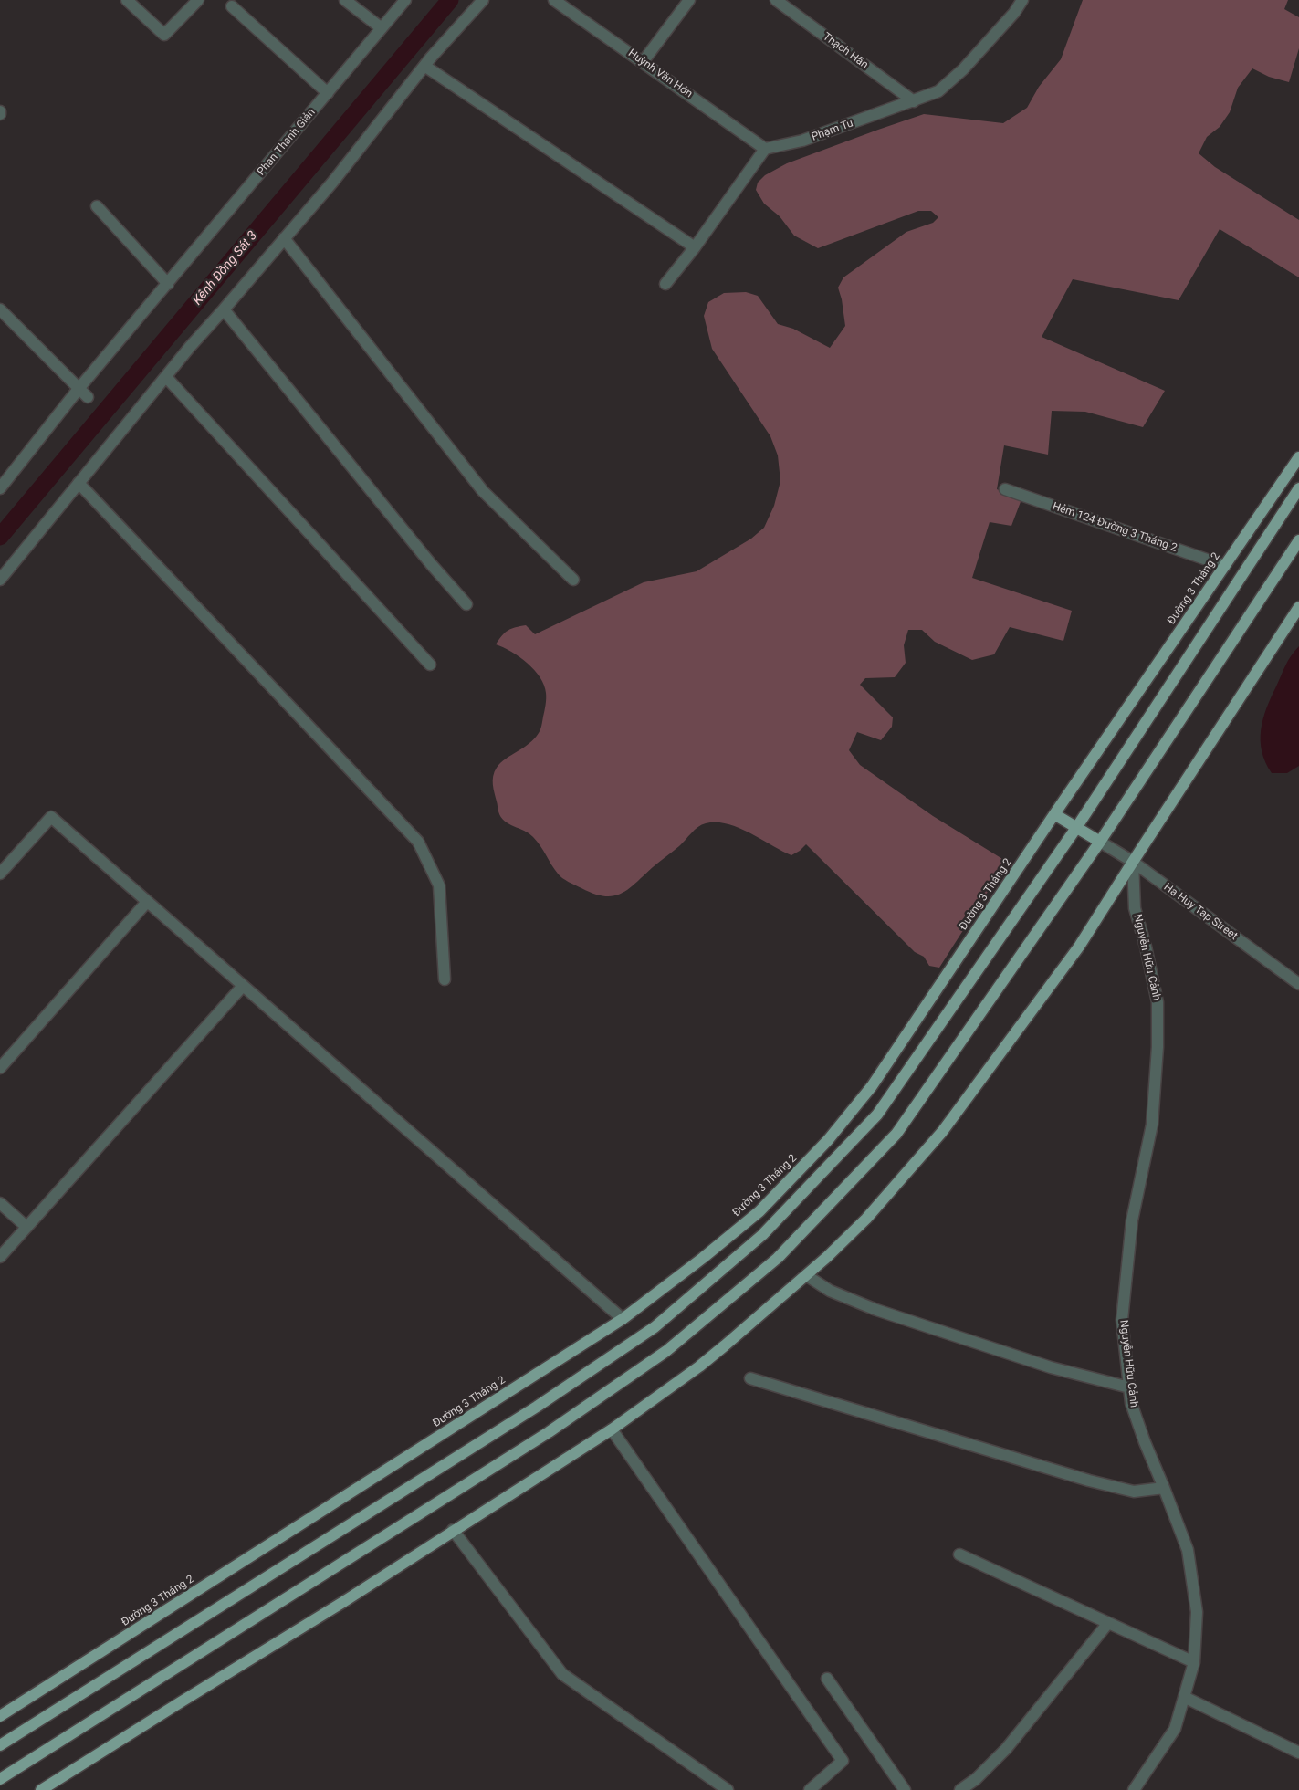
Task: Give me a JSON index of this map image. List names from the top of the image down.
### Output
{
  "streets": {
    "main road": ["Đường 3 Tháng 2"],
    "street": [
      "Thạch Hãn",
      "Huỳnh Văn Hớn",
      "Phạm Tu",
      "Phan Thanh Giản",
      "Hẻm 124 Đường 3 Tháng 2",
      "Ha Huy Tap Street",
      "Nguyễn Hữu Cảnh"
    ]
  },
  "crossings": [
    ["Thạch Hãn", "Phạm Tu"],
    ["Huỳnh Văn Hớn", "Phạm Tu"],
    ["Hẻm 124 Đường 3 Tháng 2", "Đường 3 Tháng 2"],
    ["Ha Huy Tap Street", "Nguyễn Hữu Cảnh"]
  ],
  "water": ["Kênh Đồng Sát 3"]
}
